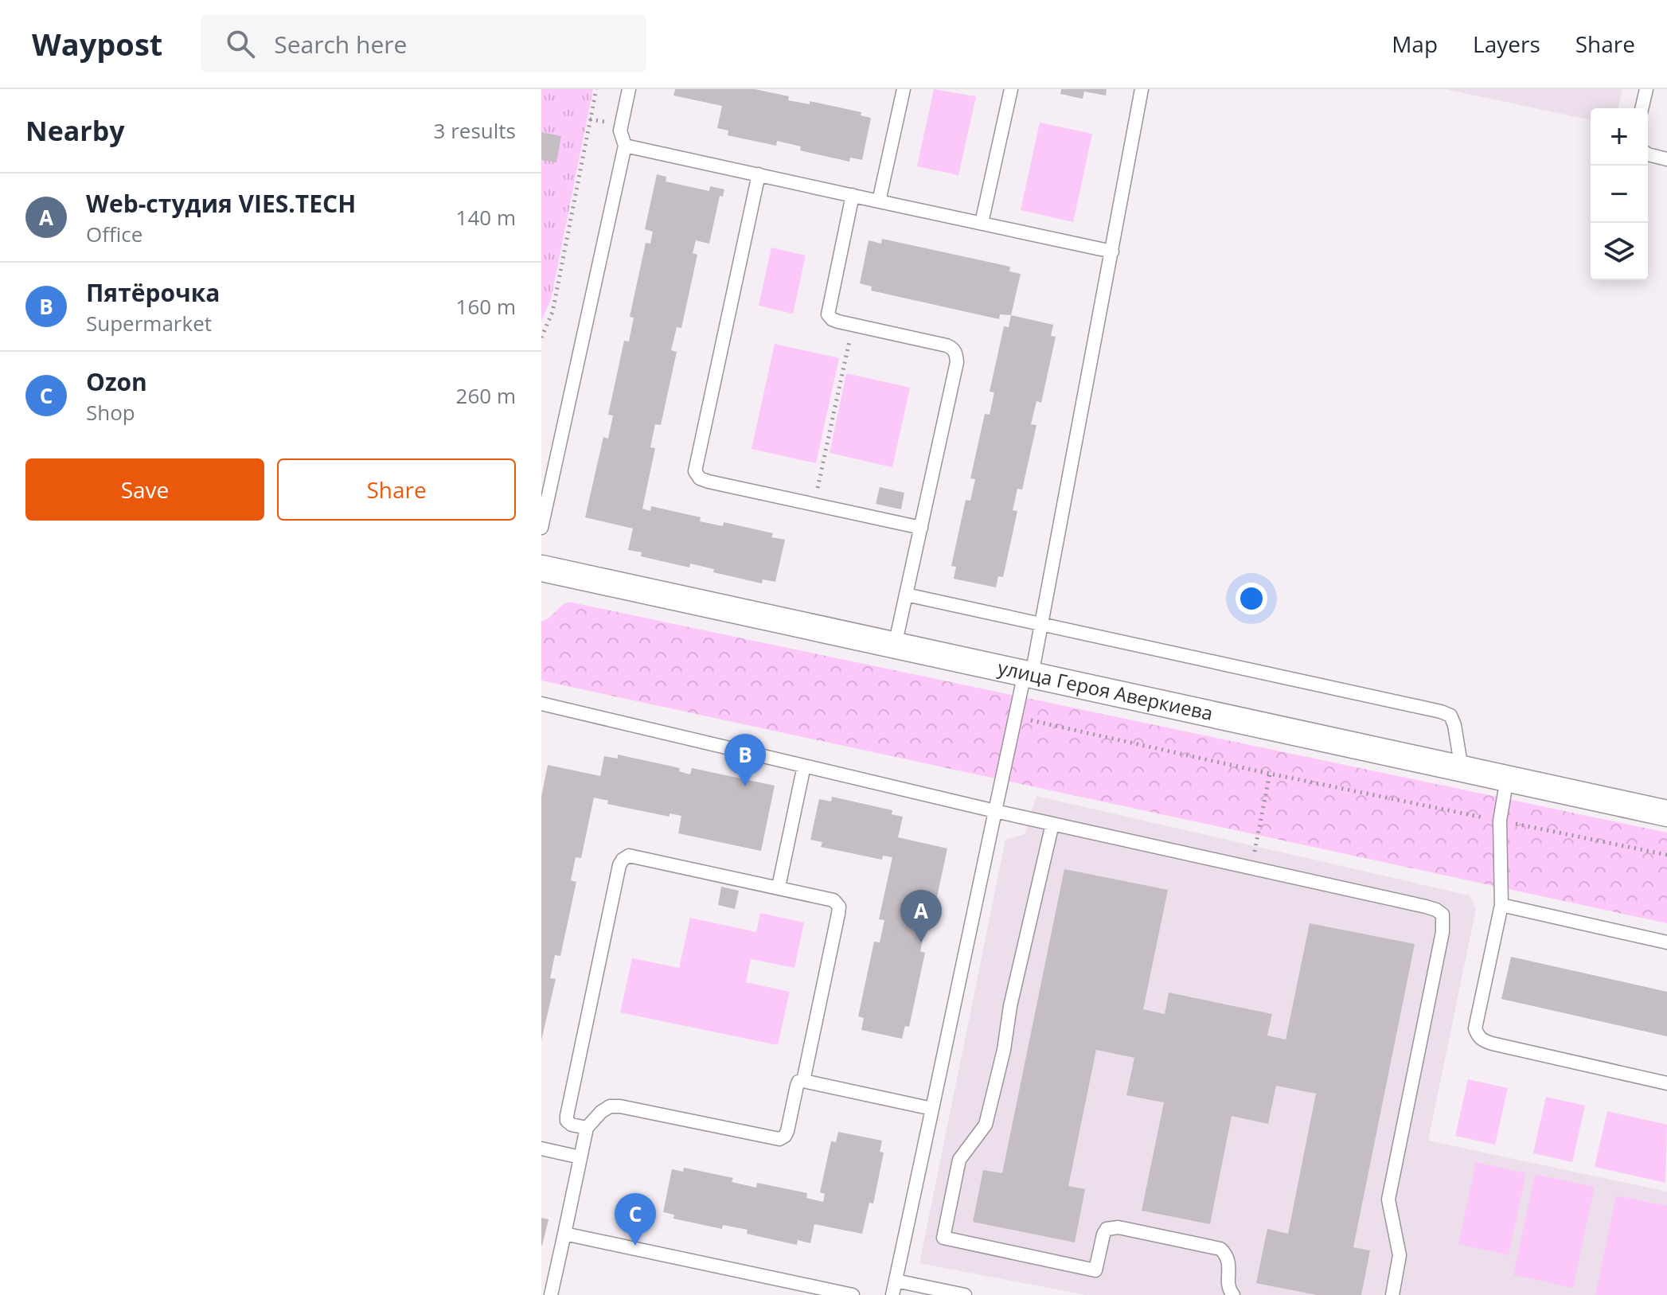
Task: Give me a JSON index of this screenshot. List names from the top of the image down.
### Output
{
  "streets": {
    "street": ["улица Героя Аверкиева"]
  },
  "page": {
    "header": "Waypost",
    "search": "Search here",
    "nav": ["Map", "Layers", "Share"],
    "heading": ["Nearby", "3 results"],
    "map_buttons": ["+", "−"],
    "list": [
      {
        "mark": "A",
        "name": "Web-студия VIES.TECH",
        "note": "Office",
        "value": "140 m"
      },
      {
        "mark": "B",
        "name": "Пятёрочка",
        "note": "Supermarket",
        "value": "160 m"
      },
      {
        "mark": "C",
        "name": "Ozon",
        "note": "Shop",
        "value": "260 m"
      }
    ],
    "buttons": ["Save", "Share"],
    "pins": ["B", "A", "C"]
  }
}
